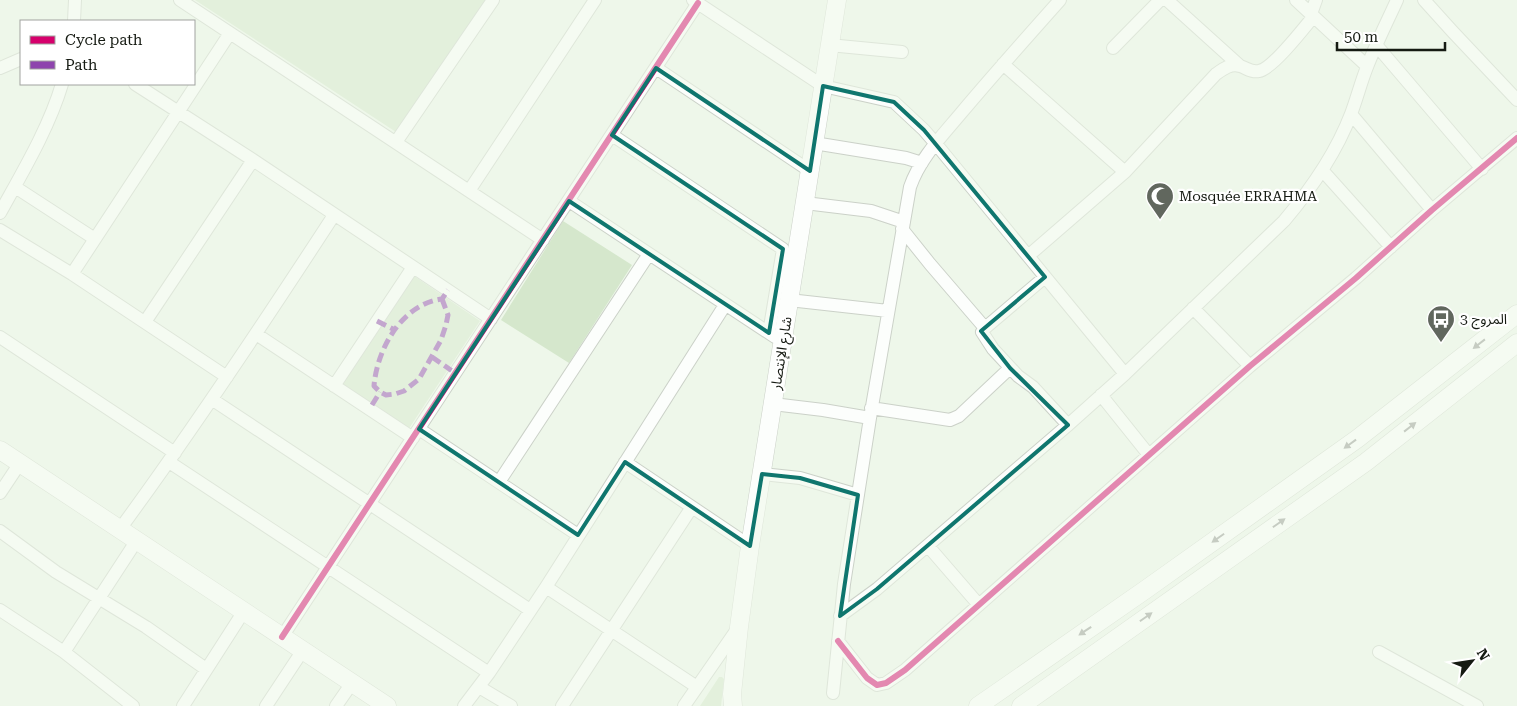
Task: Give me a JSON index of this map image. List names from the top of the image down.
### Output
{
  "streets": {
    "main road": ["شارع الإنتصار"]
  },
  "places": {
    "mosque": ["Mosquée ERRAHMA"],
    "bus stop": ["المروج 3"]
  },
  "legend": ["Cycle path", "Path"],
  "scale_bar": "50 m",
  "north": "top right"
}
